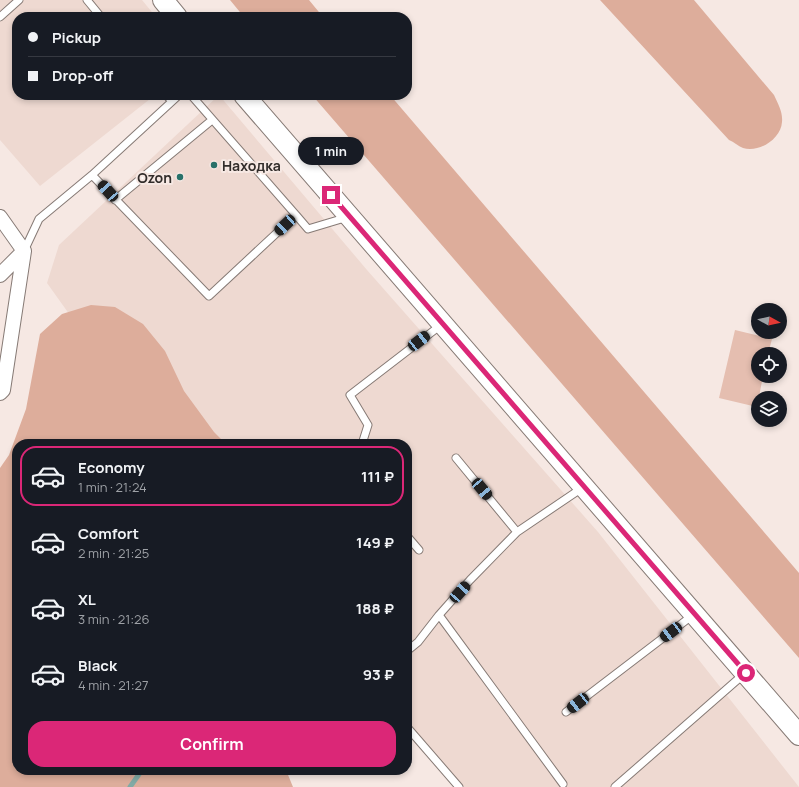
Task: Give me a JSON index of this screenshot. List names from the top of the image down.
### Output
{
  "places": ["Находка", "Ozon"],
  "north": "right",
  "page": {
    "banner": ["Pickup", "Drop-off"],
    "bubble": "1 min",
    "list": [
      {
        "name": "Economy",
        "note": "1 min · 21:24",
        "value": "111 ₽"
      },
      {
        "name": "Comfort",
        "note": "2 min · 21:25",
        "value": "149 ₽"
      },
      {
        "name": "XL",
        "note": "3 min · 21:26",
        "value": "188 ₽"
      },
      {
        "name": "Black",
        "note": "4 min · 21:27",
        "value": "93 ₽"
      }
    ],
    "buttons": "Confirm"
  }
}
